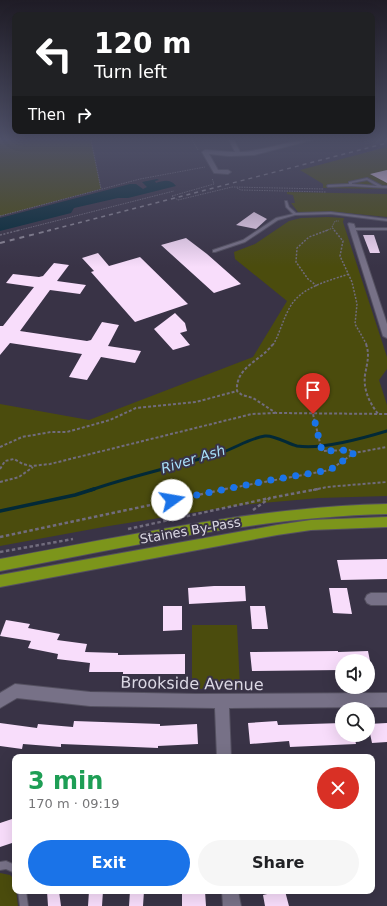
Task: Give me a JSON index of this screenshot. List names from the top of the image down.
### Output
{
  "streets": {
    "highway": ["Staines By-Pass"],
    "street": ["Brookside Avenue"]
  },
  "water": ["River Ash"],
  "page": {
    "turn": ["120 m", "Turn left"],
    "then": "Then",
    "heading": ["3 min", "170 m · 09:19"],
    "buttons": ["Exit", "Share"]
  }
}
